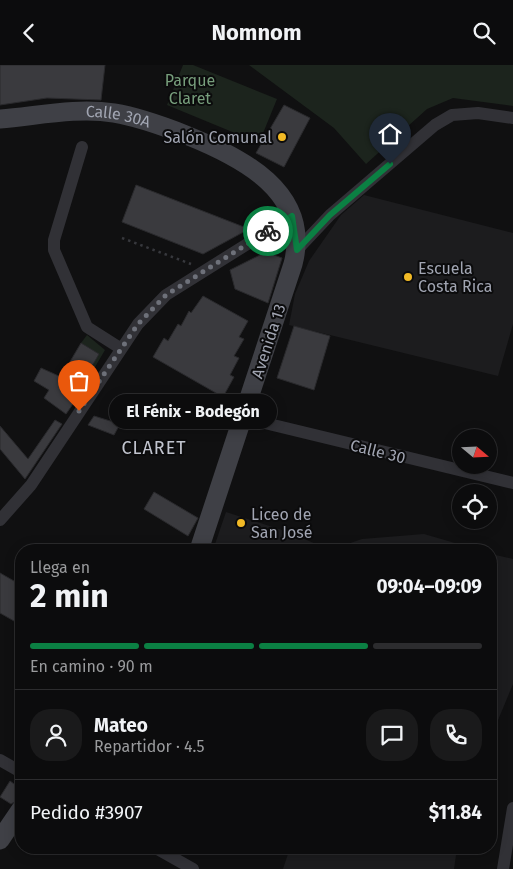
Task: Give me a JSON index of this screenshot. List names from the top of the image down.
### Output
{
  "streets": {
    "street": ["Calle 30A", "Avenida 13", "Calle 30"]
  },
  "crossings": [
    ["Calle 30A", "Avenida 13"],
    ["Avenida 13", "Calle 30"]
  ],
  "districts": ["CLARET"],
  "parks": ["Parque Claret"],
  "places": [
    "Salón Comunal",
    "Escuela Costa Rica",
    "El Fénix - Bodegón",
    "Liceo de San José"
  ],
  "north": "right",
  "page": {
    "header": "Nomnom",
    "bubble": "El Fénix - Bodegón",
    "heading": ["2 min", "Llega en", "09:04–09:09"],
    "panel": [
      "Mateo",
      "Repartidor · 4.5",
      "Pedido #3907",
      "$11.84"
    ],
    "bar": "En camino · 90 m"
  }
}
